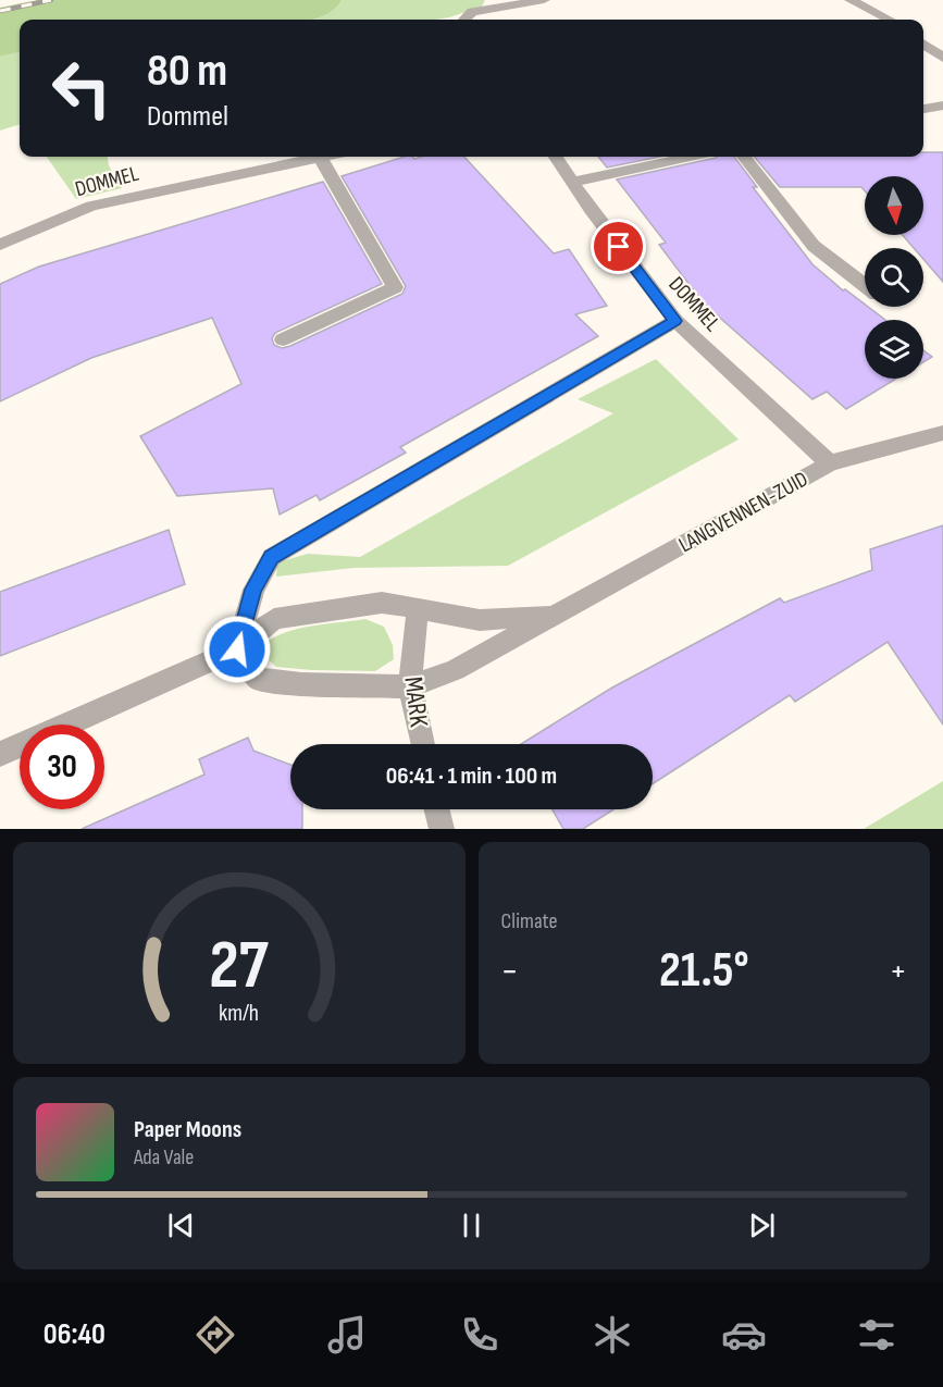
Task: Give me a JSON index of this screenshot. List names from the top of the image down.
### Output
{
  "streets": {
    "street": ["DOMMEL", "LANGVENNEN-ZUID", "MARK"]
  },
  "crossings": [
    ["DOMMEL", "LANGVENNEN-ZUID"],
    ["LANGVENNEN-ZUID", "MARK"]
  ],
  "north": "bottom",
  "page": {
    "turn": ["80 m", "Dommel"],
    "limit": "30",
    "trip": "06:41 · 1 min · 100 m",
    "tile": "Climate",
    "heat": ["−", "21.5°", "+"],
    "song": ["Paper Moons", "Ada Vale"],
    "tabs": "06:40",
    "gauge": ["27", "km/h"]
  }
}
